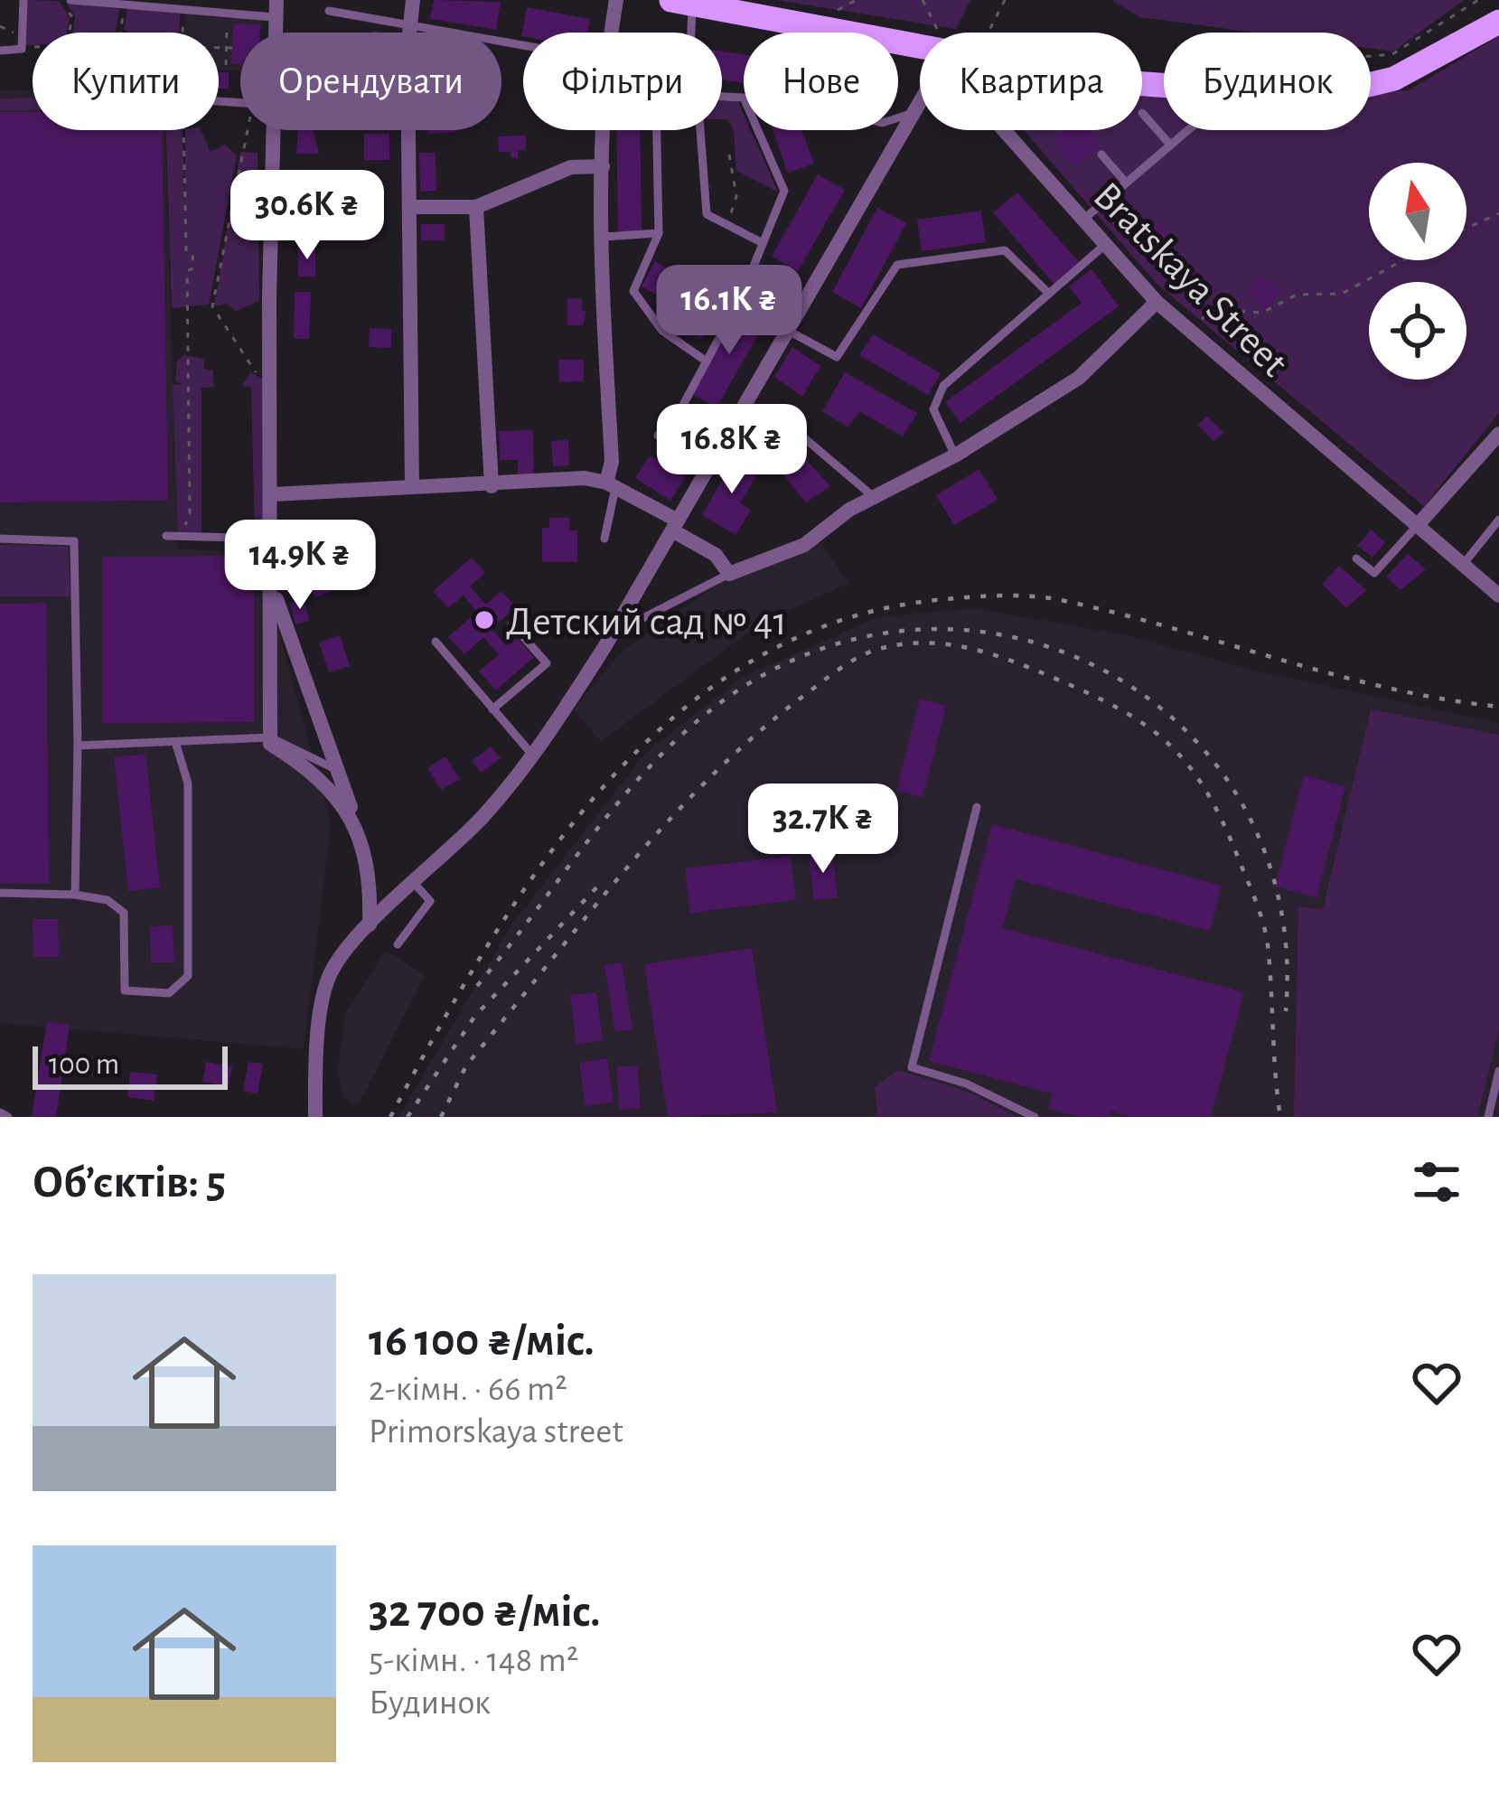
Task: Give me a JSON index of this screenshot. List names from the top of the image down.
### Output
{
  "streets": {
    "street": ["Bratskaya Street"]
  },
  "places": ["Детский сад № 41"],
  "scale_bar": "100 m",
  "north": "top",
  "page": {
    "chip": [
      "Купити",
      "Орендувати",
      "Фільтри",
      "Нове",
      "Квартира",
      "Будинок"
    ],
    "price": [
      "30.6K ₴",
      "16.1K ₴",
      "16.8K ₴",
      "14.9K ₴",
      "32.7K ₴"
    ],
    "scale": "100 m",
    "heading": "Об’єктів: 5",
    "list": [
      {
        "name": "16 100 ₴/міс.",
        "note": "2-кімн. · 66 m² · Primorskaya street"
      },
      {
        "name": "32 700 ₴/міс.",
        "note": "5-кімн. · 148 m² · Будинок"
      }
    ]
  }
}
